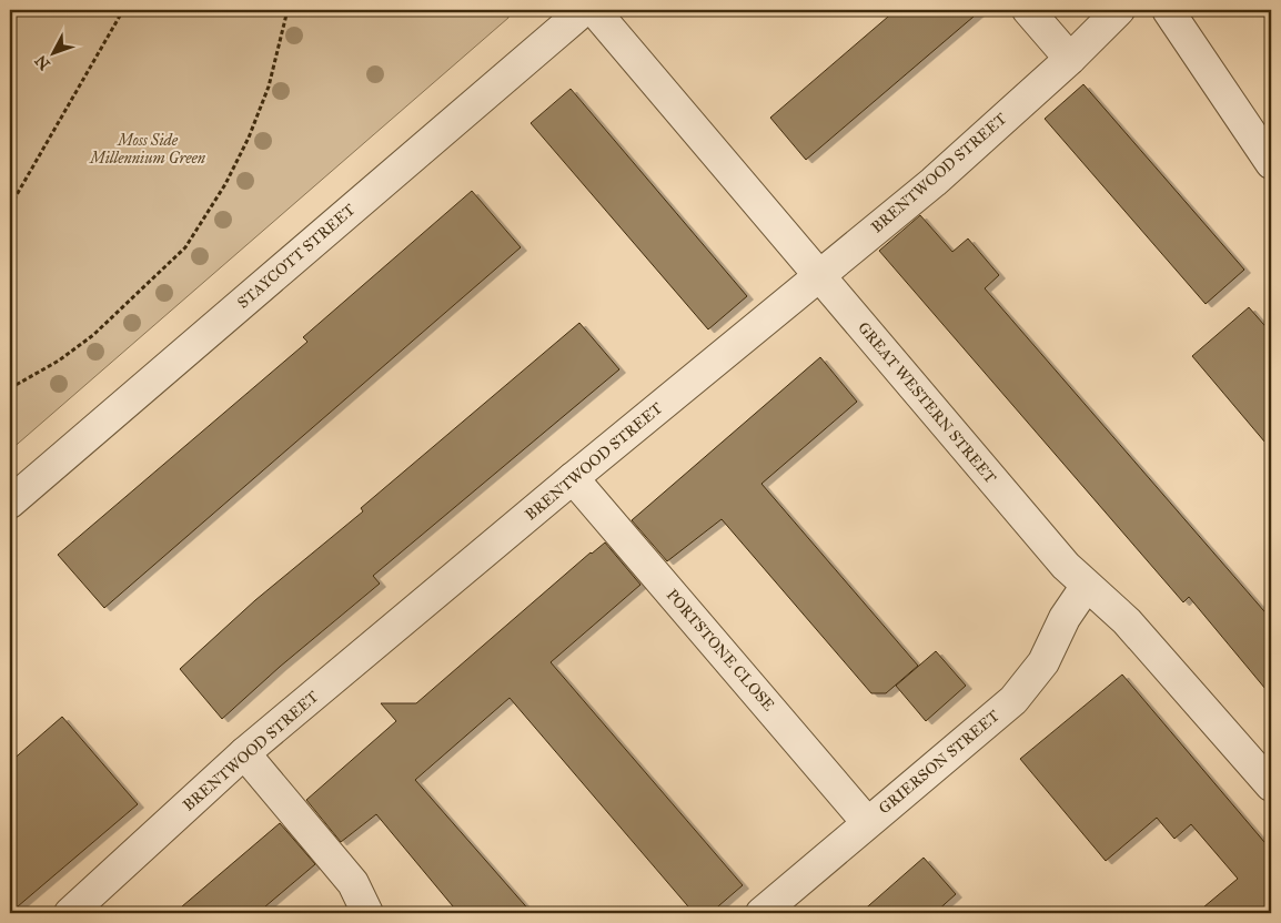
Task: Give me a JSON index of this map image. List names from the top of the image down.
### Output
{
  "streets": {
    "street": [
      "BRENTWOOD STREET",
      "STAYCOTT STREET",
      "GREAT WESTERN STREET",
      "PORTSTONE CLOSE",
      "GRIERSON STREET"
    ]
  },
  "crossings": [
    ["BRENTWOOD STREET", "GREAT WESTERN STREET"],
    ["BRENTWOOD STREET", "PORTSTONE CLOSE"],
    ["GREAT WESTERN STREET", "GRIERSON STREET"],
    ["PORTSTONE CLOSE", "GRIERSON STREET"]
  ],
  "parks": ["Moss Side Millennium Green"],
  "north": "bottom left"
}
